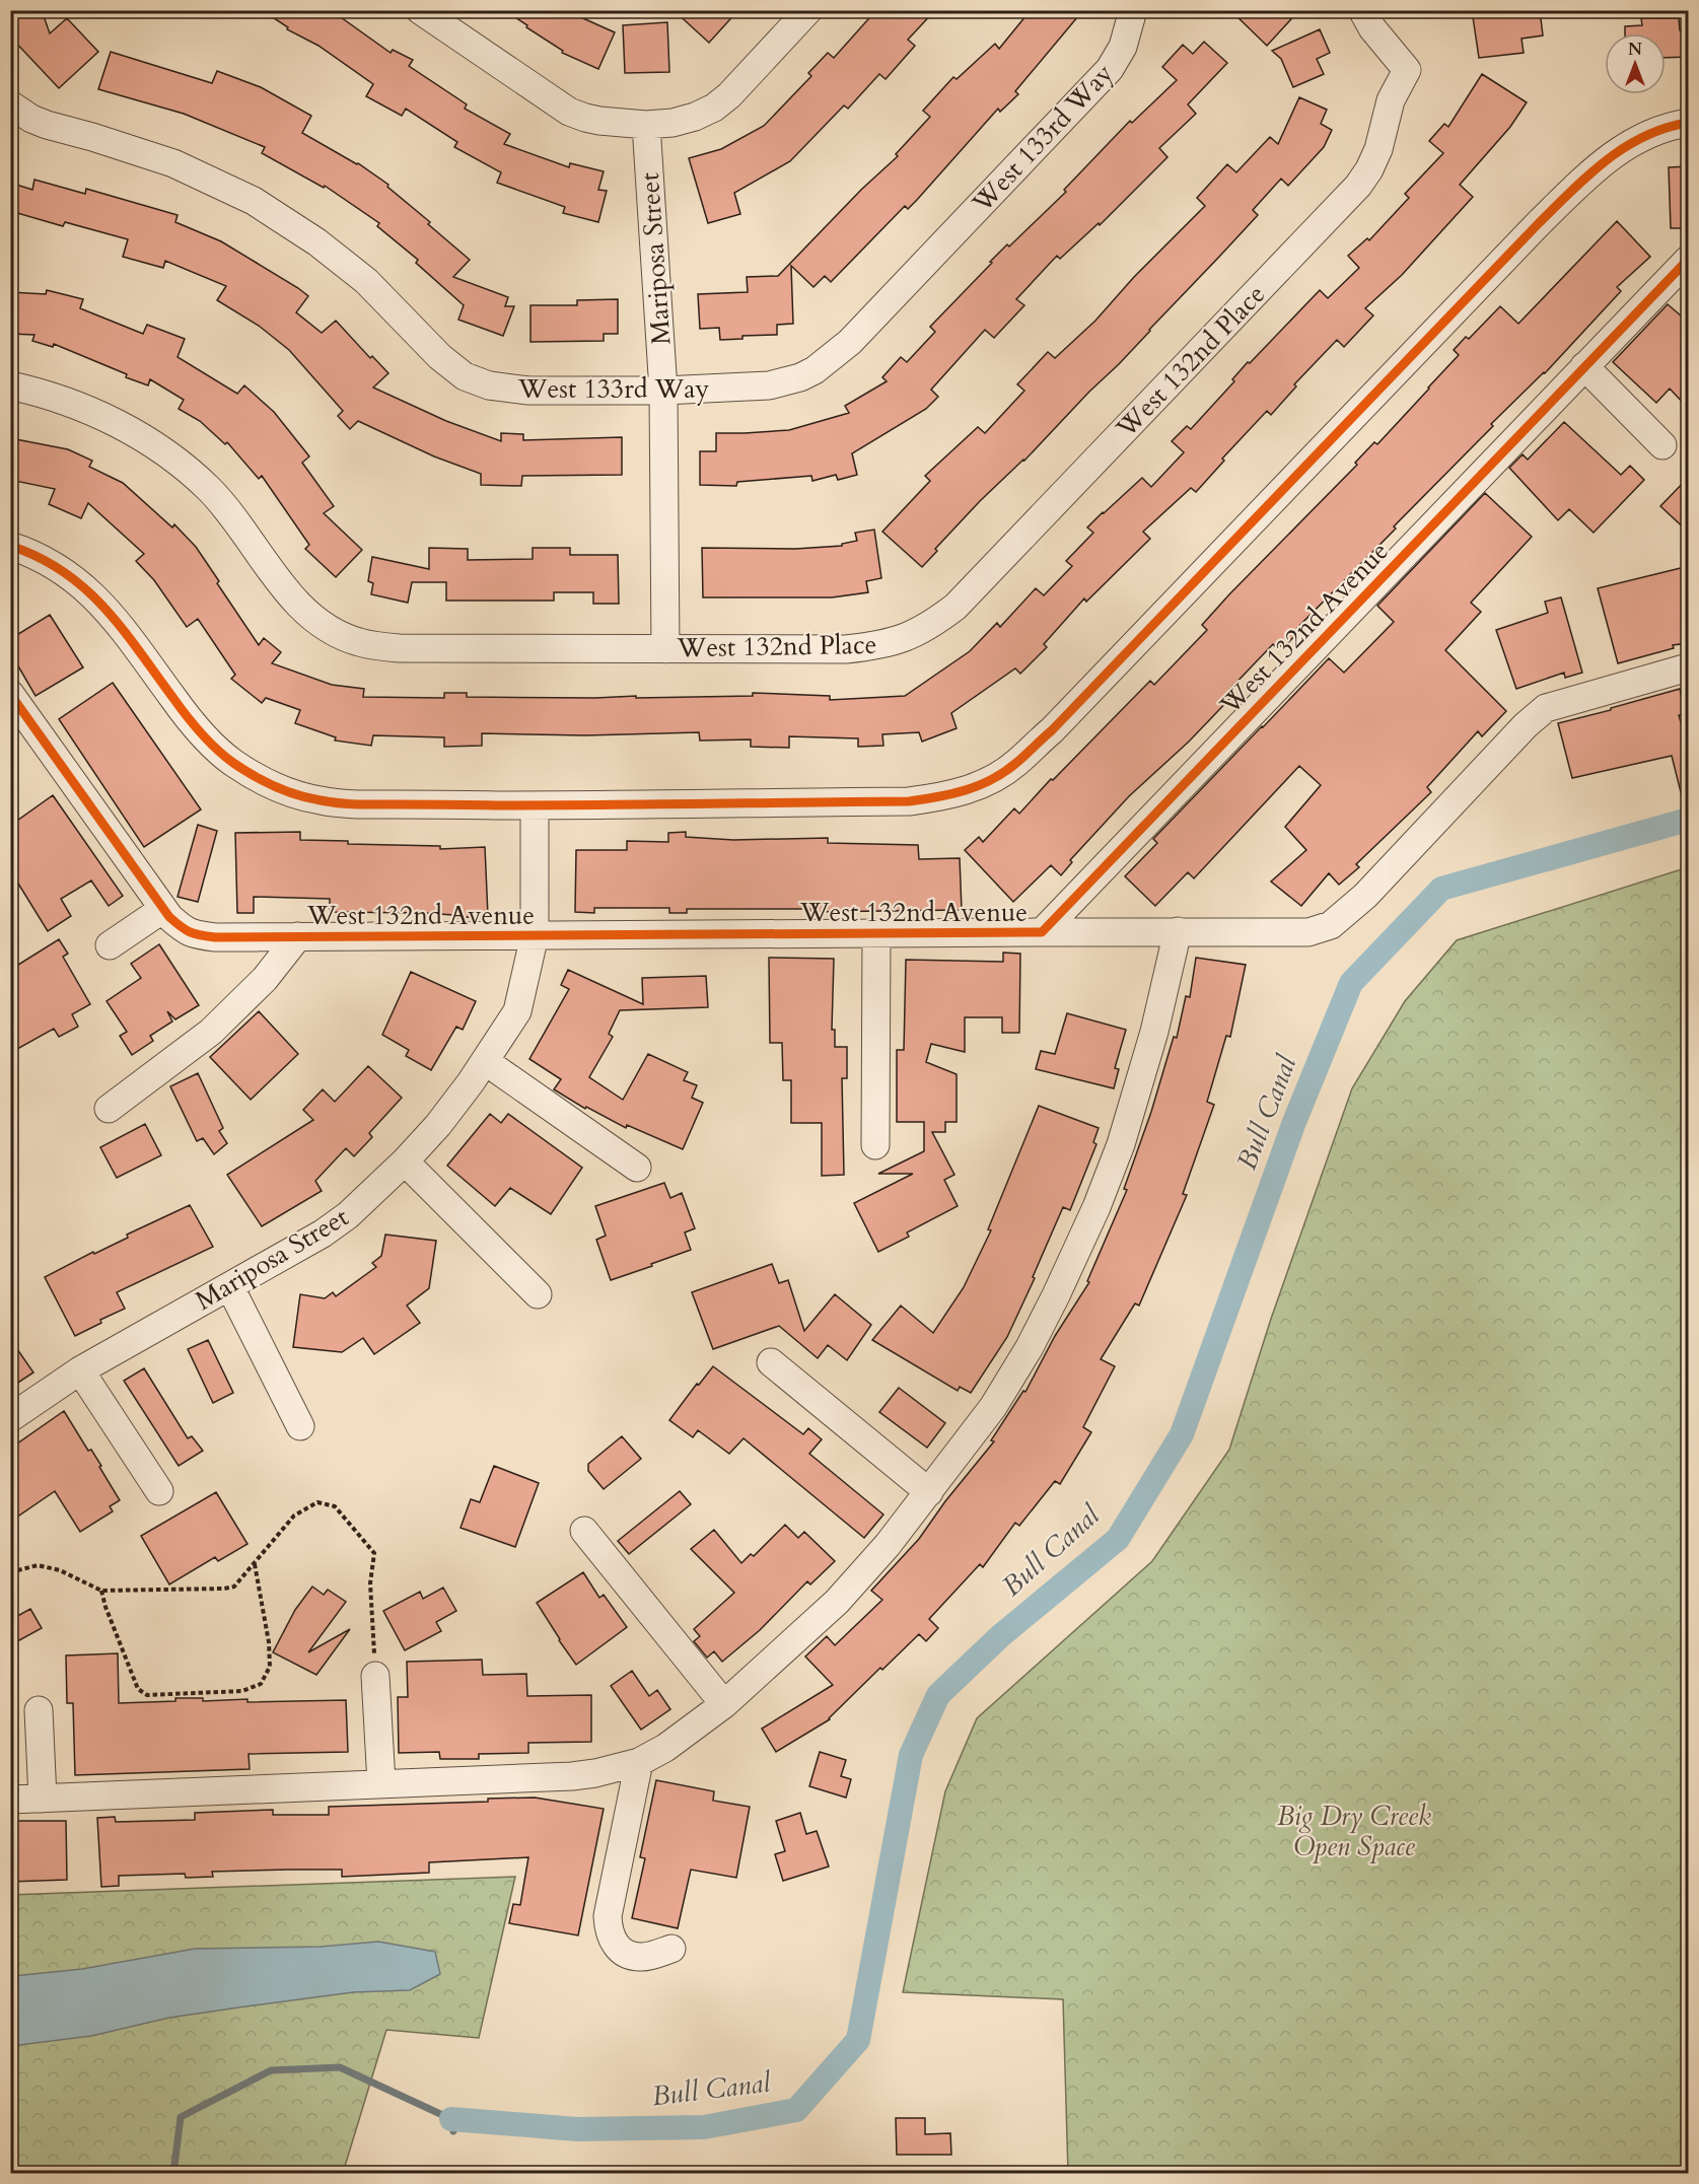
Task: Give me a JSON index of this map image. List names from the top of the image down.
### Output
{
  "streets": {
    "street": [
      "West 133rd Way",
      "Mariposa Street",
      "West 132nd Place",
      "West 132nd Avenue"
    ]
  },
  "crossings": [
    ["West 133rd Way", "Mariposa Street"],
    ["Mariposa Street", "West 132nd Place"],
    ["Mariposa Street", "West 132nd Avenue"]
  ],
  "water": ["Bull Canal"],
  "parks": ["Big Dry Creek Open Space"],
  "north": "top"
}
